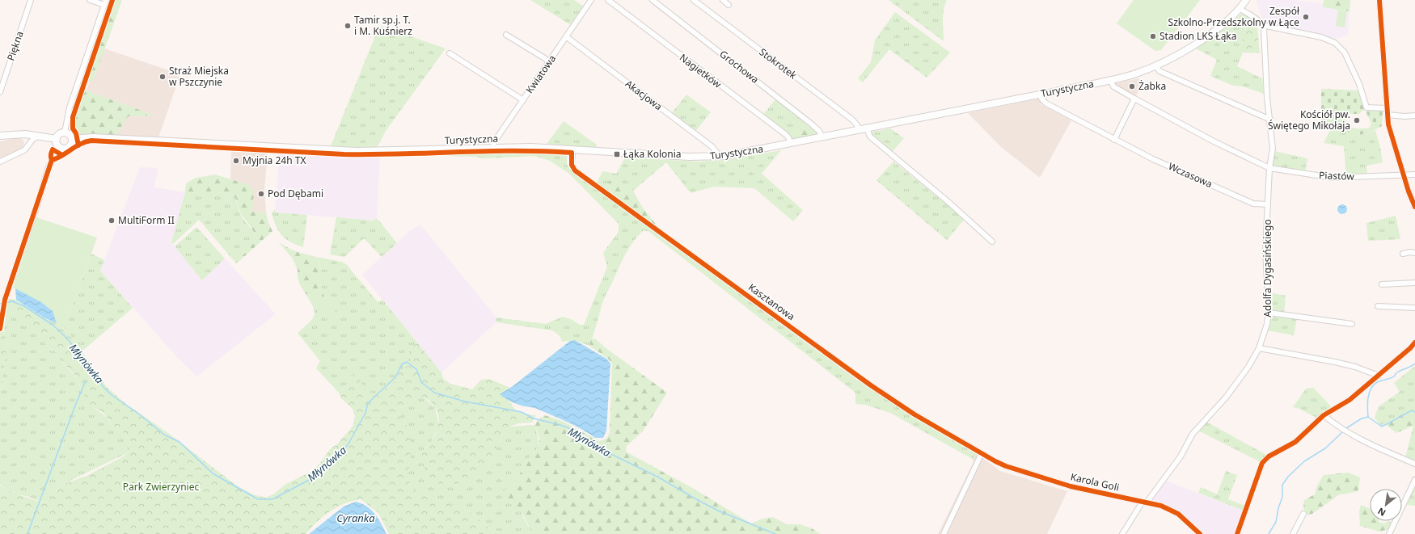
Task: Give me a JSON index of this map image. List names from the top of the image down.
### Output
{
  "streets": {
    "main road": ["Turystyczna"],
    "street": [
      "Piękna",
      "Stokrotek",
      "Grochowa",
      "Nagietków",
      "Kwiatowa",
      "Akacjowa",
      "Wczasowa",
      "Piastów",
      "Adolfa Dygasińskiego",
      "Kasztanowa",
      "Karola Goli"
    ]
  },
  "crossings": [
    ["Stokrotek", "Turystyczna"],
    ["Grochowa", "Turystyczna"],
    ["Nagietków", "Turystyczna"],
    ["Kwiatowa", "Turystyczna"],
    ["Kwiatowa", "Akacjowa"],
    ["Turystyczna", "Akacjowa"],
    ["Turystyczna", "Wczasowa"],
    ["Turystyczna", "Kasztanowa"],
    ["Wczasowa", "Adolfa Dygasińskiego"],
    ["Piastów", "Adolfa Dygasińskiego"],
    ["Adolfa Dygasińskiego", "Karola Goli"],
    ["Kasztanowa", "Karola Goli"]
  ],
  "water": ["Młynówka", "Cyranka"],
  "parks": ["Park Zwierzyniec"],
  "places": {
    "other": [
      "Zespół Szkolno-Przedszkolny w Łące",
      "Tamir sp.j. T. i M. Kuśnierz",
      "Stadion LKS Łąka",
      "Straż Miejska w Pszczynie",
      "Żabka",
      "Kościół pw. Świętego Mikołaja",
      "Myjnia 24h TX",
      "Pod Dębami",
      "MultiForm II"
    ],
    "transit": ["Łąka Kolonia"]
  },
  "north": "bottom left"
}
